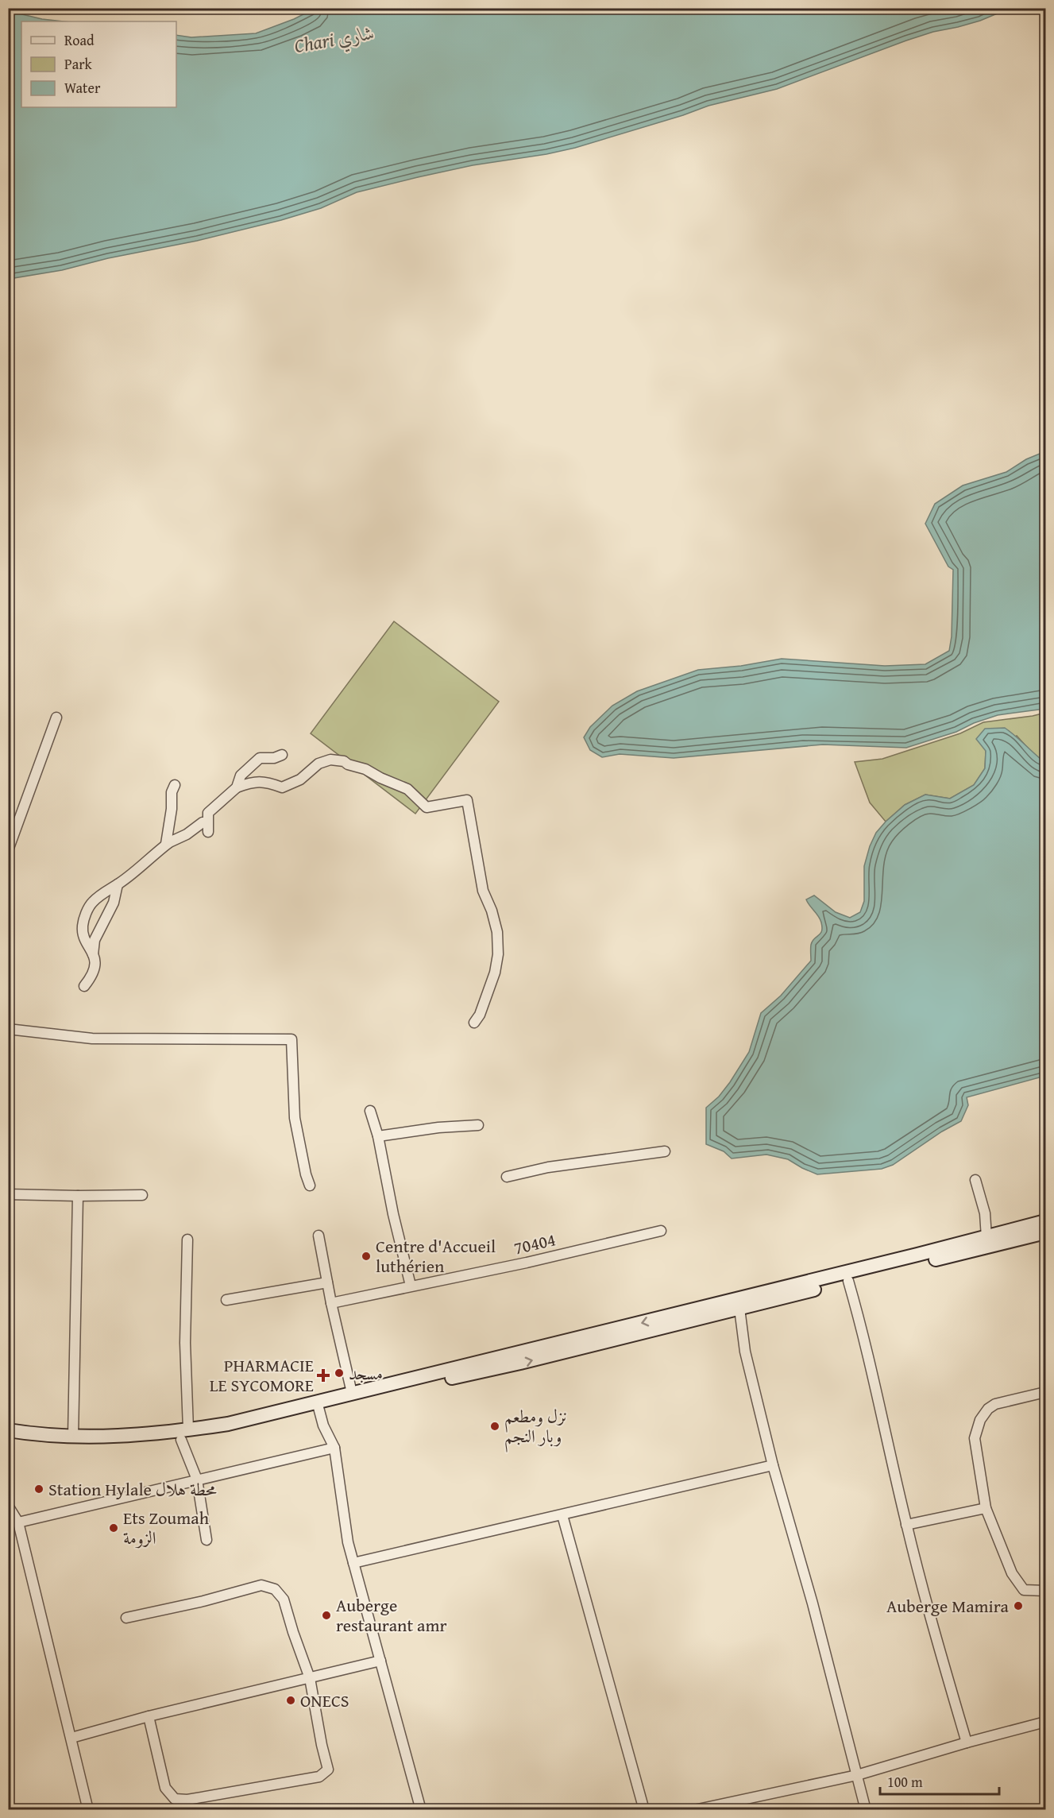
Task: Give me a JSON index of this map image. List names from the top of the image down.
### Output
{
  "streets": {
    "street": ["70404"]
  },
  "water": ["Chari شاري"],
  "places": {
    "other": [
      "Centre d'Accueil luthérien",
      "مسجد",
      "نزل ومطعم وبار النجم",
      "Station Hylale محطة هلال",
      "Ets Zoumah الزومة",
      "Auberge Mamira",
      "Auberge restaurant amr",
      "ONECS"
    ],
    "health": ["PHARMACIE LE SYCOMORE"]
  },
  "legend": ["Road", "Park", "Water"],
  "scale_bar": "100 m"
}
